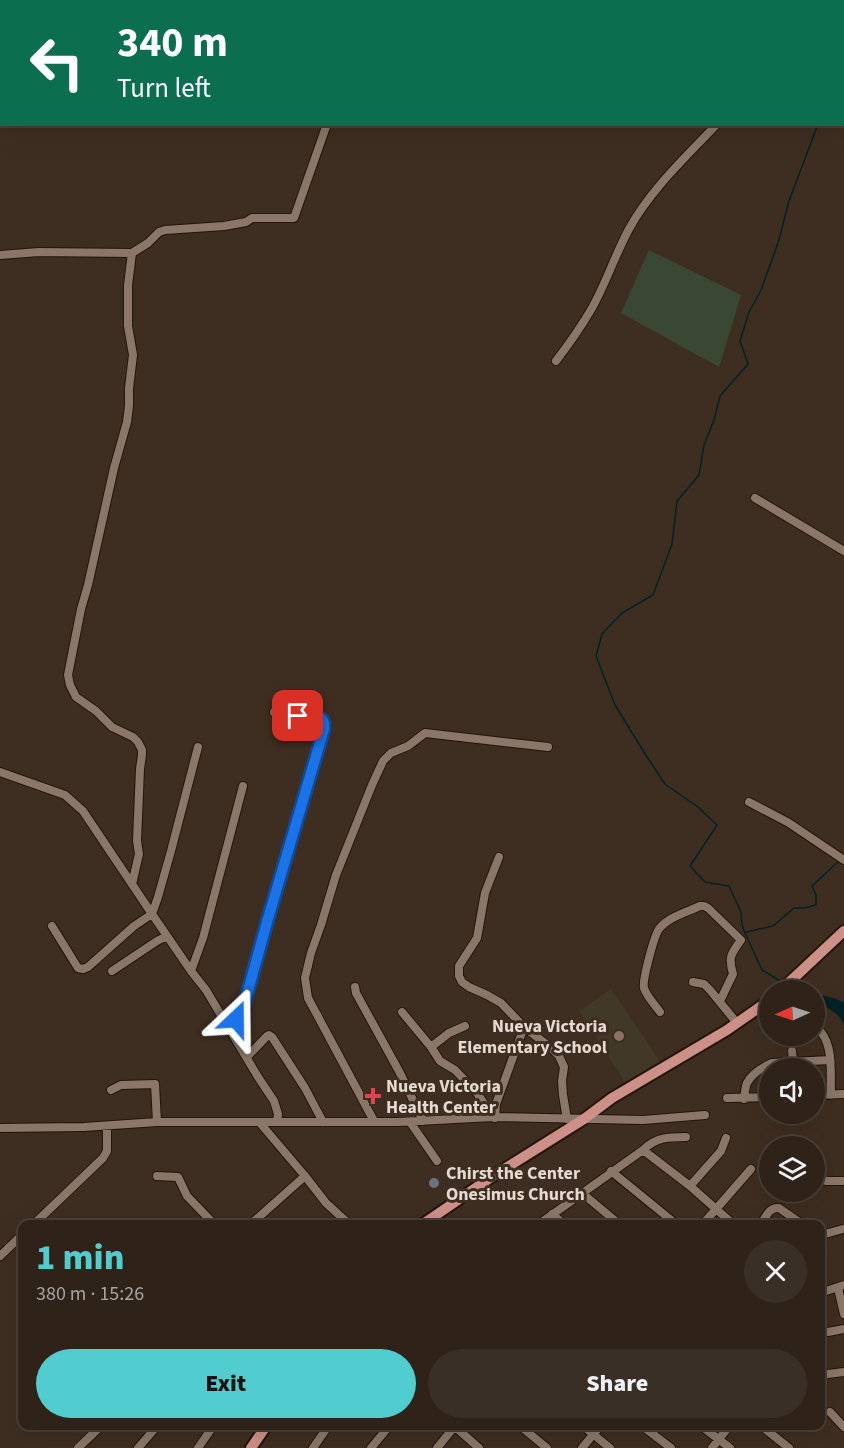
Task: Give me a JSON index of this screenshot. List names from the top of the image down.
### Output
{
  "places": {
    "other": ["Nueva Victoria Elementary School", "Chirst the Center Onesimus Church"],
    "health": ["Nueva Victoria Health Center"]
  },
  "north": "left",
  "page": {
    "turn": ["340 m", "Turn left"],
    "heading": ["1 min", "380 m · 15:26"],
    "buttons": ["Exit", "Share"]
  }
}
